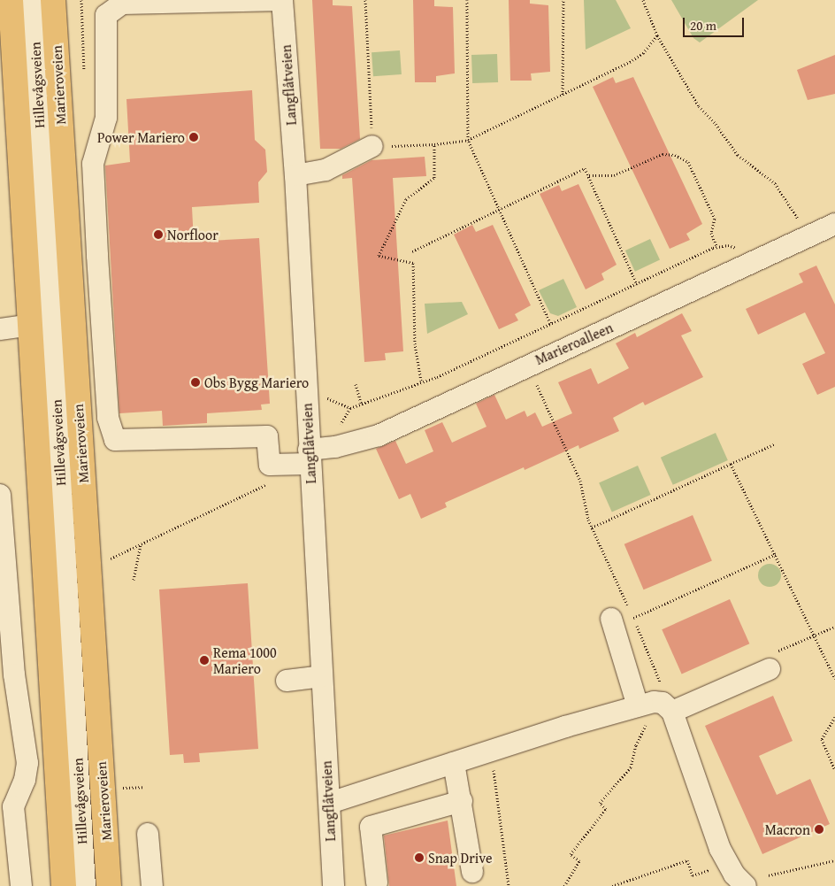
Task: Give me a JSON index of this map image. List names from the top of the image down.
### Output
{
  "streets": {
    "main road": ["Marieroveien"],
    "street": ["Hillevågsveien", "Langflåtveien", "Marieroalleen"]
  },
  "crossings": [
    ["Langflåtveien", "Marieroalleen"]
  ],
  "places": [
    "Power Mariero",
    "Norfloor",
    "Obs Bygg Mariero",
    "Rema 1000 Mariero",
    "Macron",
    "Snap Drive"
  ],
  "scale_bar": "20 m"
}
